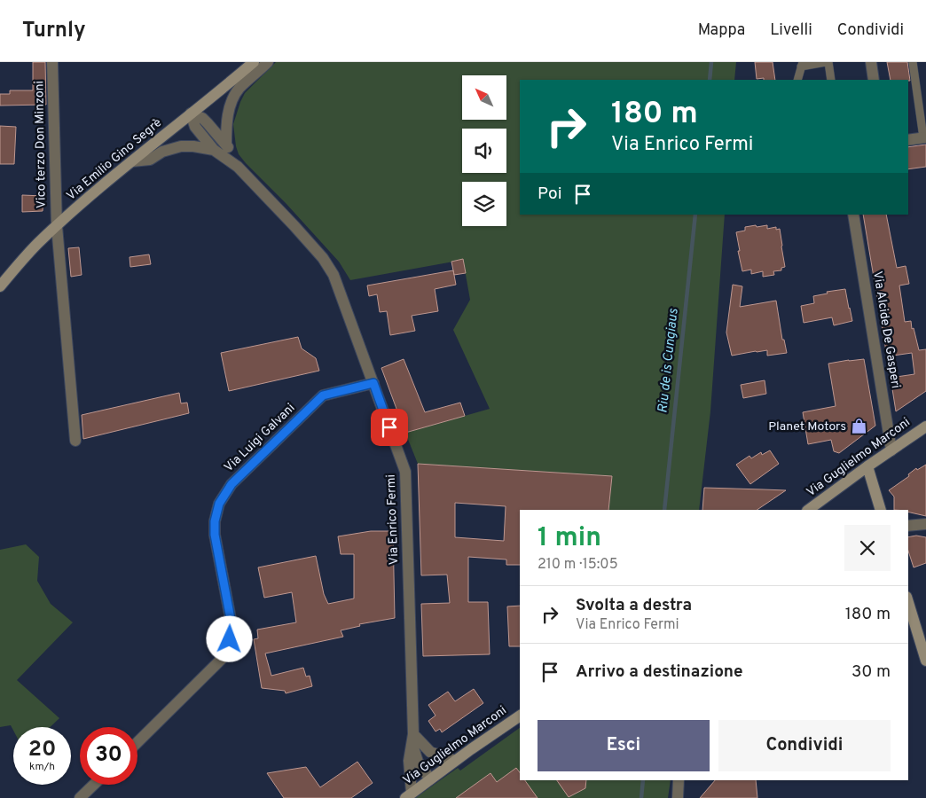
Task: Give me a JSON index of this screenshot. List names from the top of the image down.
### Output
{
  "streets": {
    "street": [
      "Vico terzo Don Minzoni",
      "Via Emilio Gino Segrè",
      "Via Alcide De Gasperi",
      "Via Luigi Galvani",
      "Via Guglielmo Marconi",
      "Via Enrico Fermi"
    ]
  },
  "crossings": [
    ["Vico terzo Don Minzoni", "Via Emilio Gino Segrè"],
    ["Via Alcide De Gasperi", "Via Guglielmo Marconi"],
    ["Via Luigi Galvani", "Via Enrico Fermi"],
    ["Via Guglielmo Marconi", "Via Enrico Fermi"]
  ],
  "water": ["Riu de is Cungiaus"],
  "places": {
    "shop": ["Planet Motors"]
  },
  "north": "top left",
  "page": {
    "header": "Turnly",
    "nav": ["Mappa", "Livelli", "Condividi"],
    "turn": ["180 m", "Via Enrico Fermi"],
    "then": "Poi",
    "heading": ["1 min", "210 m · 15:05"],
    "list": [
      {
        "name": "Svolta a destra",
        "note": "Via Enrico Fermi",
        "value": "180 m"
      },
      {
        "name": "Arrivo a destinazione",
        "value": "30 m"
      }
    ],
    "buttons": ["Esci", "Condividi"],
    "speed": "20 km/h",
    "limit": "30"
  }
}
